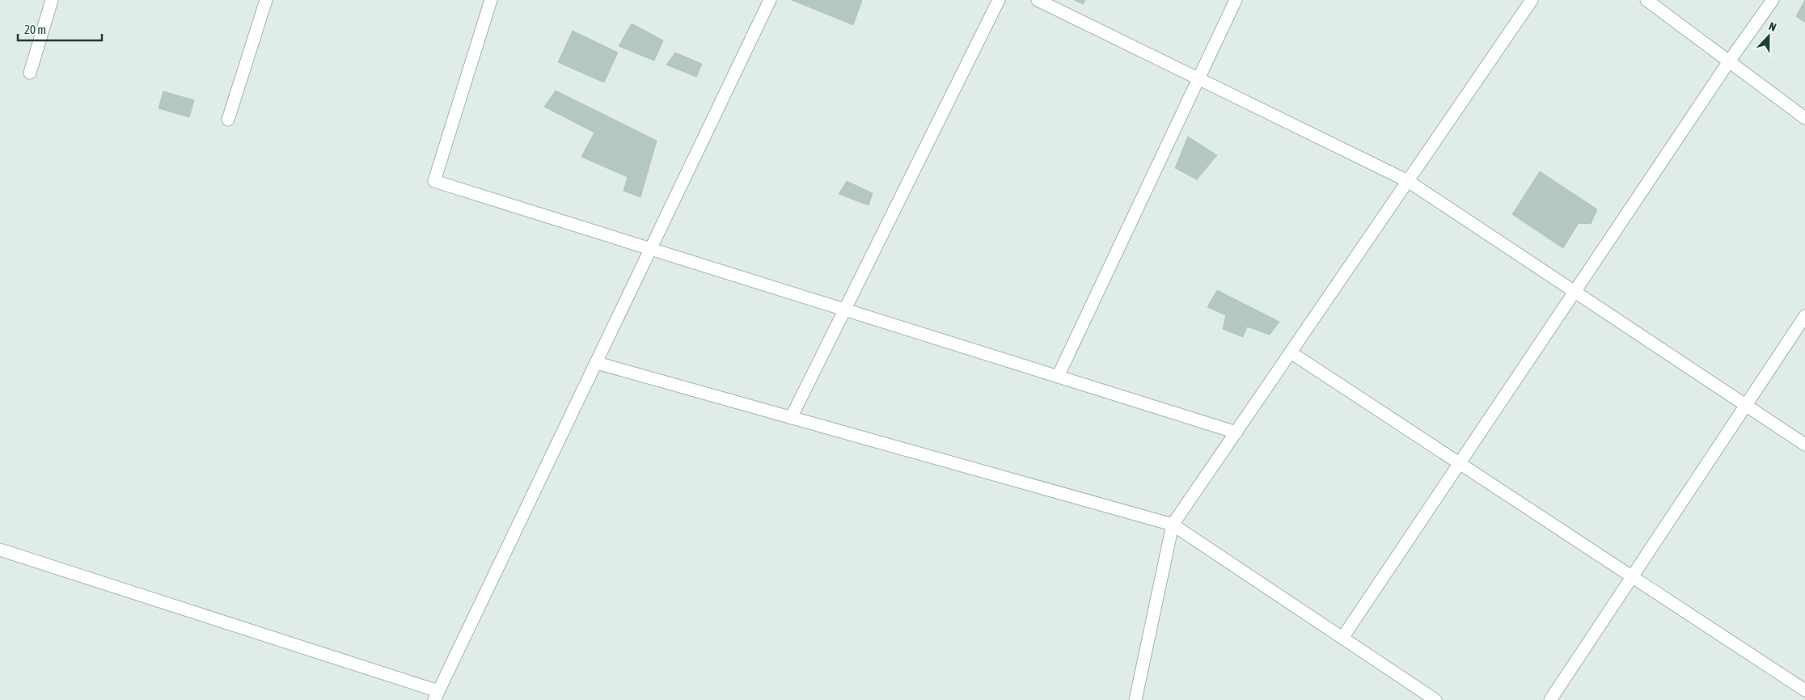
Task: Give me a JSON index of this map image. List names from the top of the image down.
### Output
{
  "scale_bar": "20 m",
  "north": "top"
}
